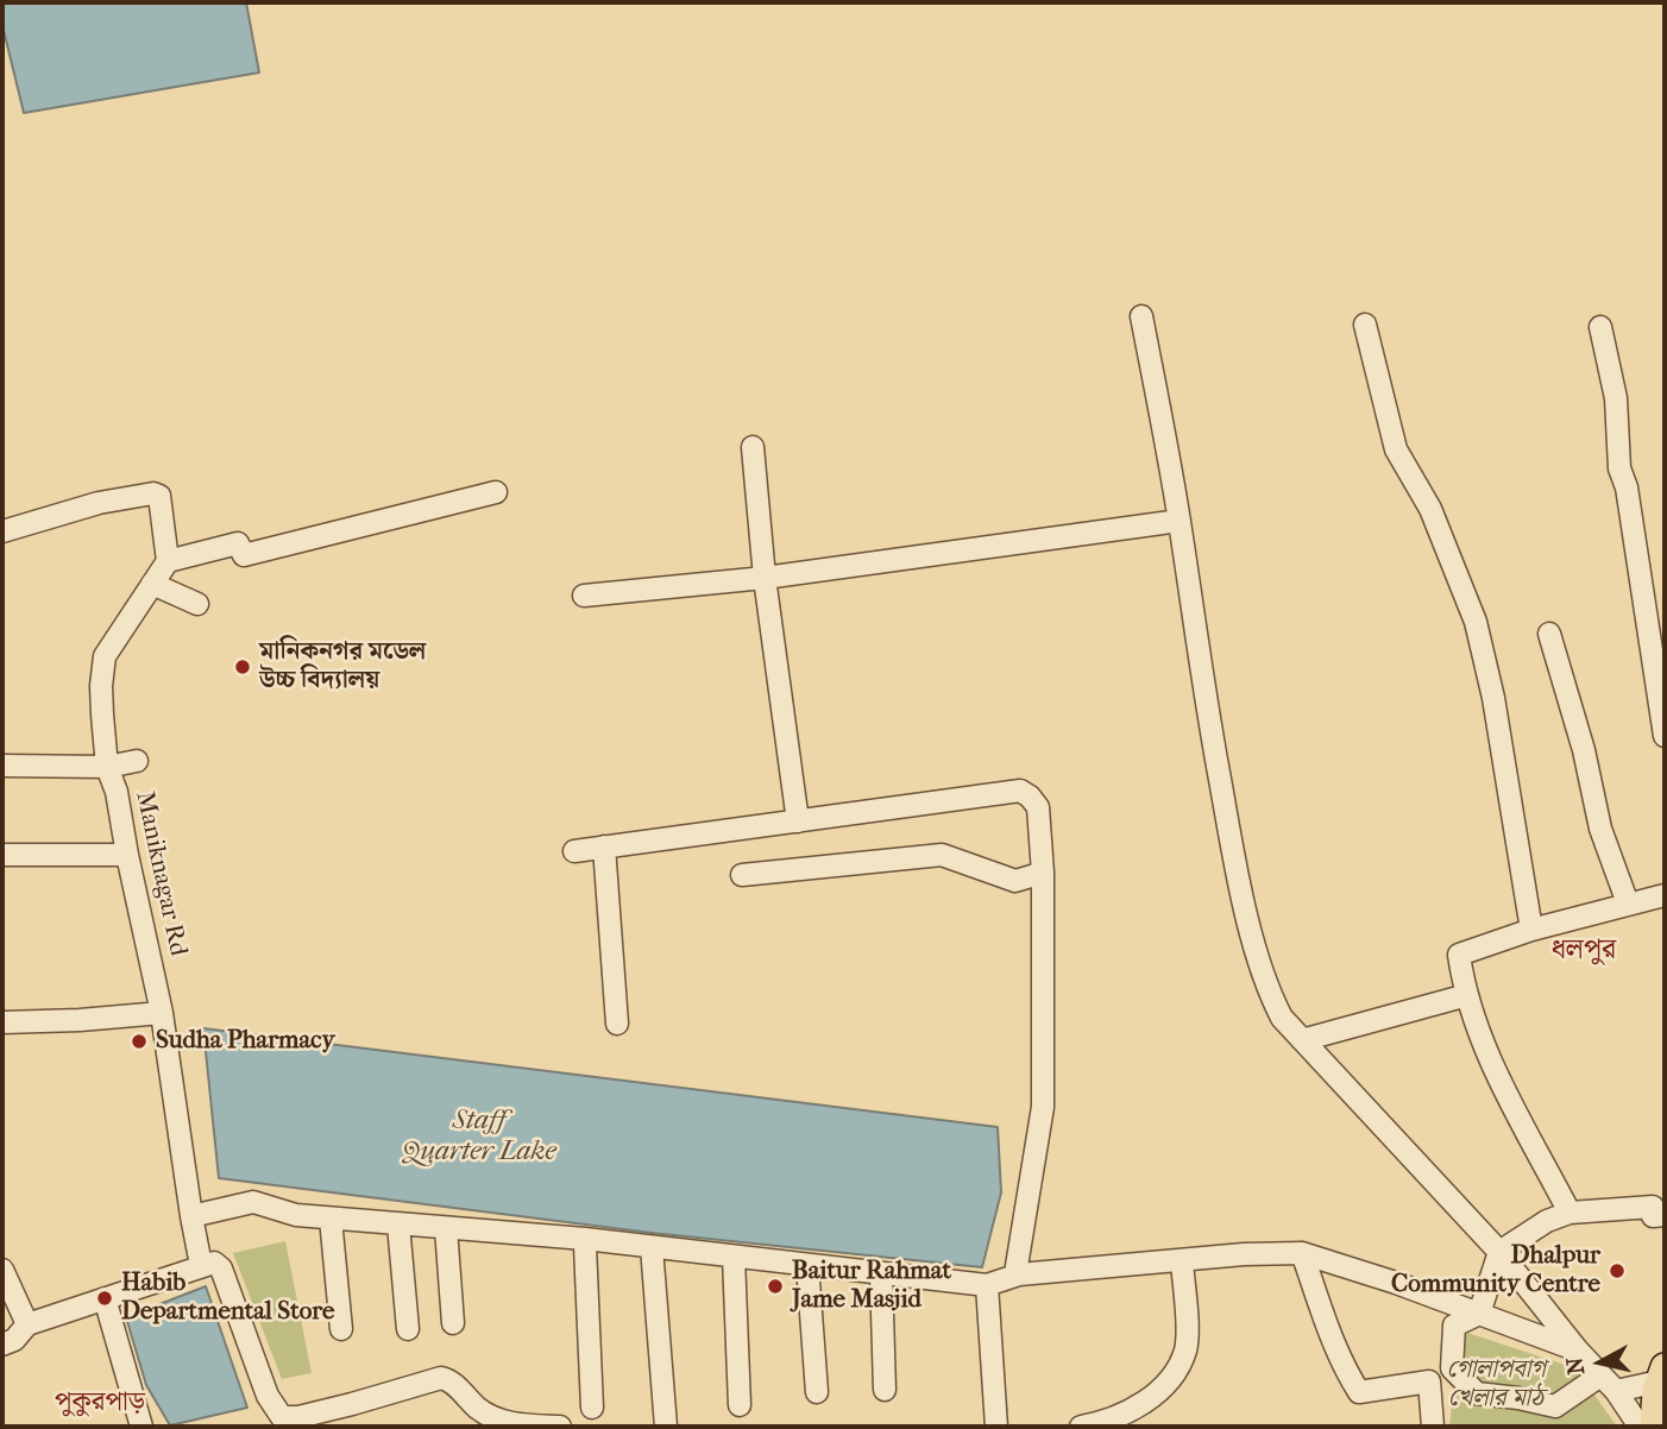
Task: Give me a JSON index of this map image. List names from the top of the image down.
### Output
{
  "streets": {
    "street": ["Maniknagar Rd"]
  },
  "districts": ["ধলপুর", "পুকুরপাড়"],
  "water": ["Staff Quarter Lake"],
  "parks": ["গোলাপবাগ খেলার মাঠ"],
  "places": [
    "মানিকনগর মডেল উচ্চ বিদ্যালয়",
    "Sudha Pharmacy",
    "Dhalpur Community Centre",
    "Baitur Rahmat Jame Masjid",
    "Habib Departmental Store"
  ],
  "north": "left"
}
